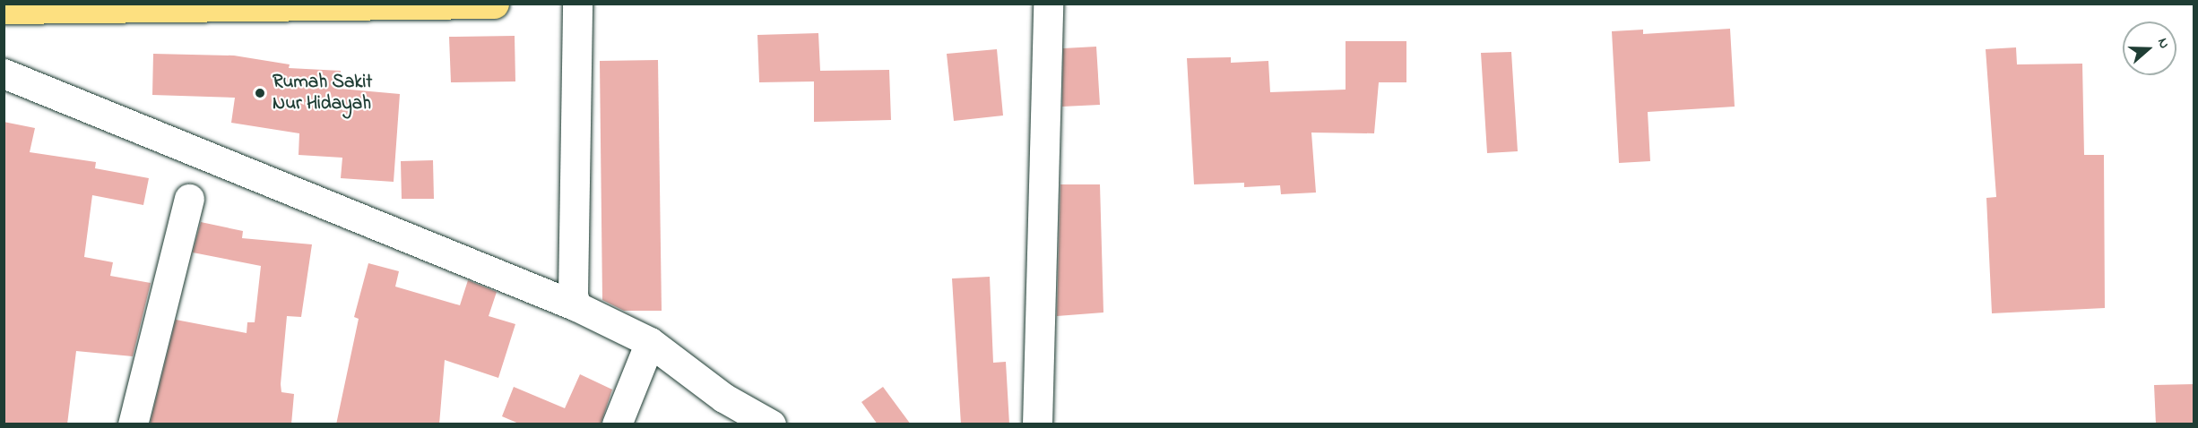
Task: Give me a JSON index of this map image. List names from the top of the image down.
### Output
{
  "places": ["Rumah Sakit Nur Hidayah"],
  "north": "right"
}
